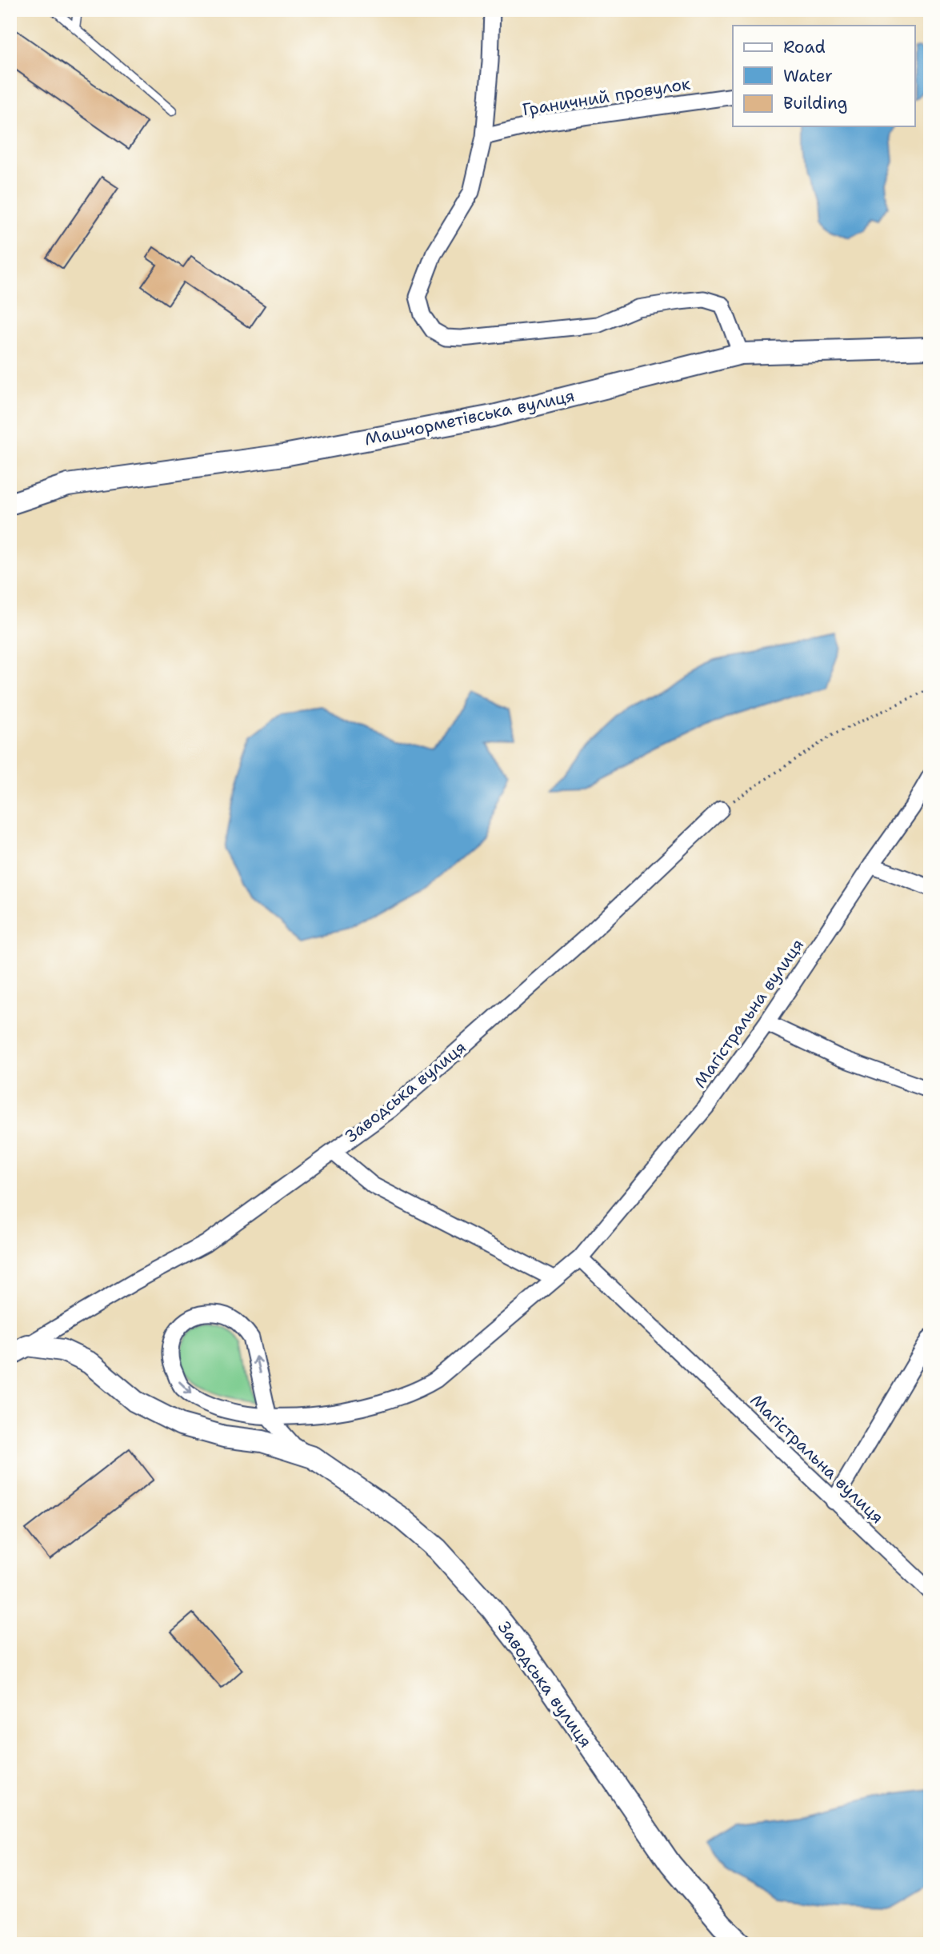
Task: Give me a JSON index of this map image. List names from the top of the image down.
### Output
{
  "streets": {
    "street": [
      "Граничний провулок",
      "Машчорметівська вулиця",
      "Магістральна вулиця",
      "Заводська вулиця"
    ]
  },
  "crossings": [
    ["Магістральна вулиця", "Заводська вулиця"]
  ],
  "legend": ["Road", "Water", "Building"]
}
